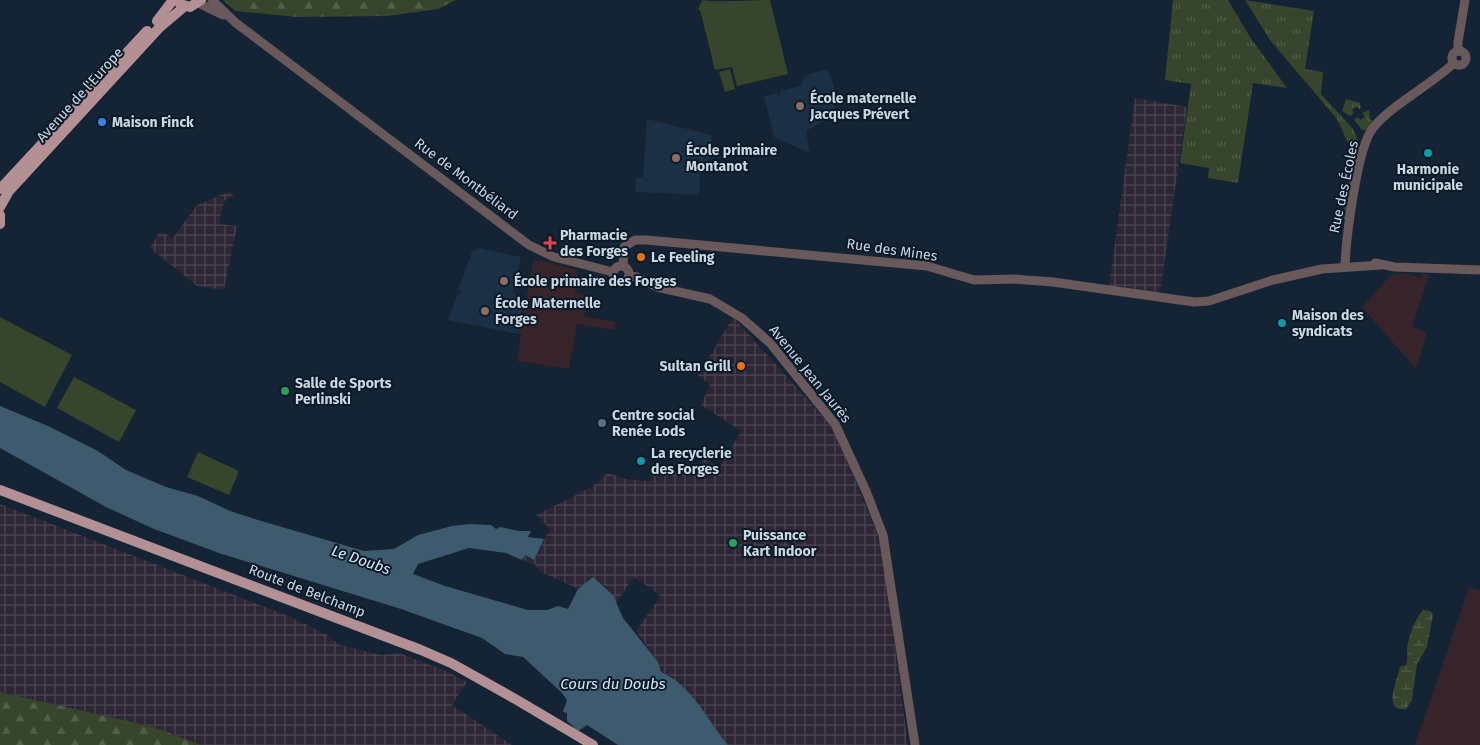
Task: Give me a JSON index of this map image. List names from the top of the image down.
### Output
{
  "streets": {
    "main road": ["Avenue de l'Europe", "Route de Belchamp"],
    "street": [
      "Rue de Montbéliard",
      "Rue des Écoles",
      "Rue des Mines",
      "Avenue Jean Jaurès"
    ]
  },
  "crossings": [
    ["Rue de Montbéliard", "Rue des Mines"],
    ["Rue de Montbéliard", "Avenue Jean Jaurès"],
    ["Rue des Écoles", "Rue des Mines"],
    ["Rue des Mines", "Avenue Jean Jaurès"]
  ],
  "water": ["Le Doubs", "Cours du Doubs"],
  "places": {
    "other": [
      "École maternelle Jacques Prévert",
      "Maison Finck",
      "Harmonie municipale",
      "École primaire Montanot",
      "Le Feeling",
      "École primaire des Forges",
      "École Maternelle Forges",
      "Maison des syndicats",
      "Sultan Grill",
      "Salle de Sports Perlinski",
      "Centre social Renée Lods",
      "La recyclerie des Forges",
      "Puissance Kart Indoor"
    ],
    "health": ["Pharmacie des Forges"]
  }
}
